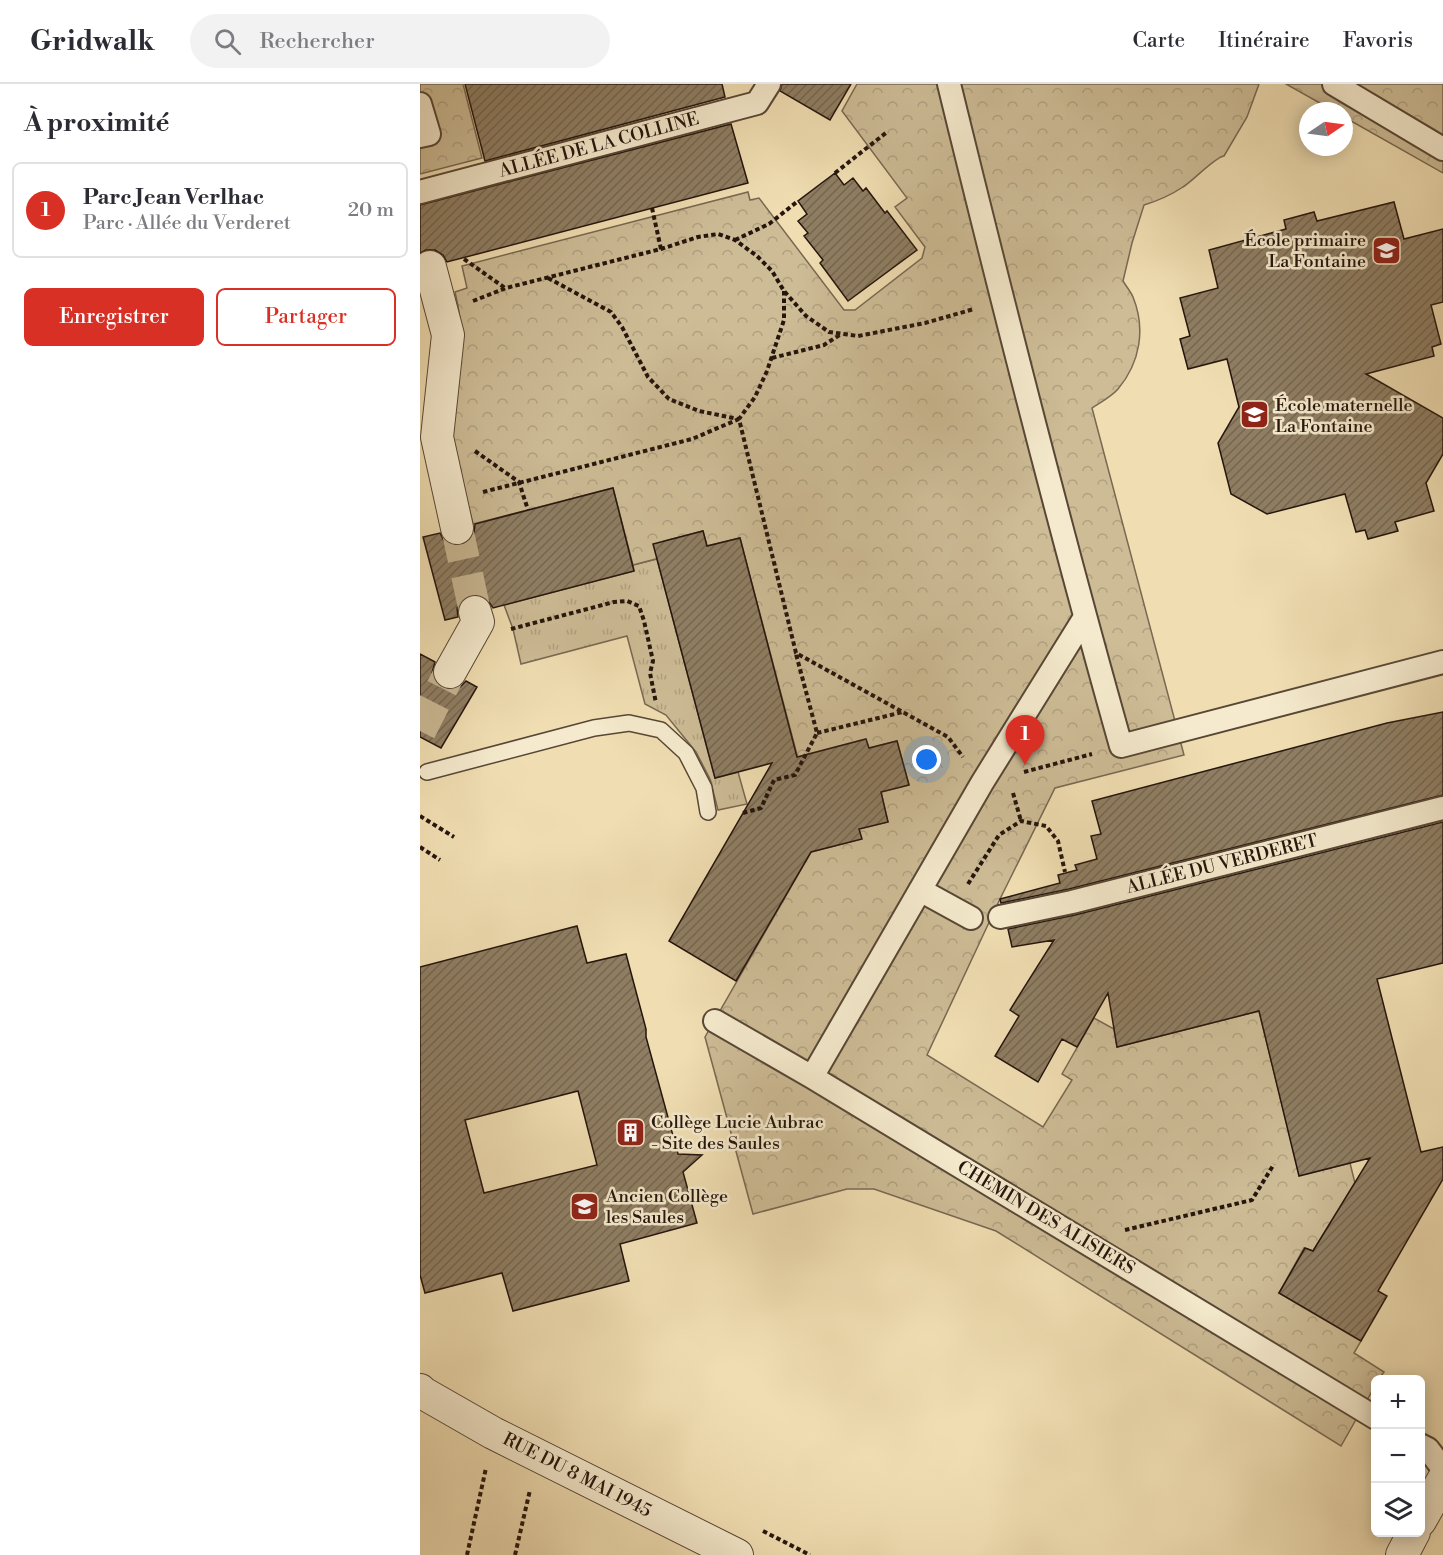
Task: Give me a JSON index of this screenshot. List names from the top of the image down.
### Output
{
  "streets": {
    "street": [
      "ALLÉE DE LA COLLINE",
      "ALLÉE DU VERDERET",
      "CHEMIN DES ALISIERS",
      "RUE DU 8 MAI 1945"
    ]
  },
  "places": {
    "school or university": ["École primaire La Fontaine", "École maternelle La Fontaine", "Ancien Collège les Saules"],
    "building": ["Collège Lucie Aubrac - Site des Saules"]
  },
  "north": "right",
  "page": {
    "header": "Gridwalk",
    "search": "Rechercher",
    "nav": ["Carte", "Itinéraire", "Favoris"],
    "heading": "À proximité",
    "list": [
      {
        "mark": "1",
        "name": "Parc Jean Verlhac",
        "note": "Parc · Allée du Verderet",
        "value": "20 m"
      }
    ],
    "buttons": ["Enregistrer", "Partager"],
    "pins": "1",
    "map_buttons": ["+", "−"]
  }
}
